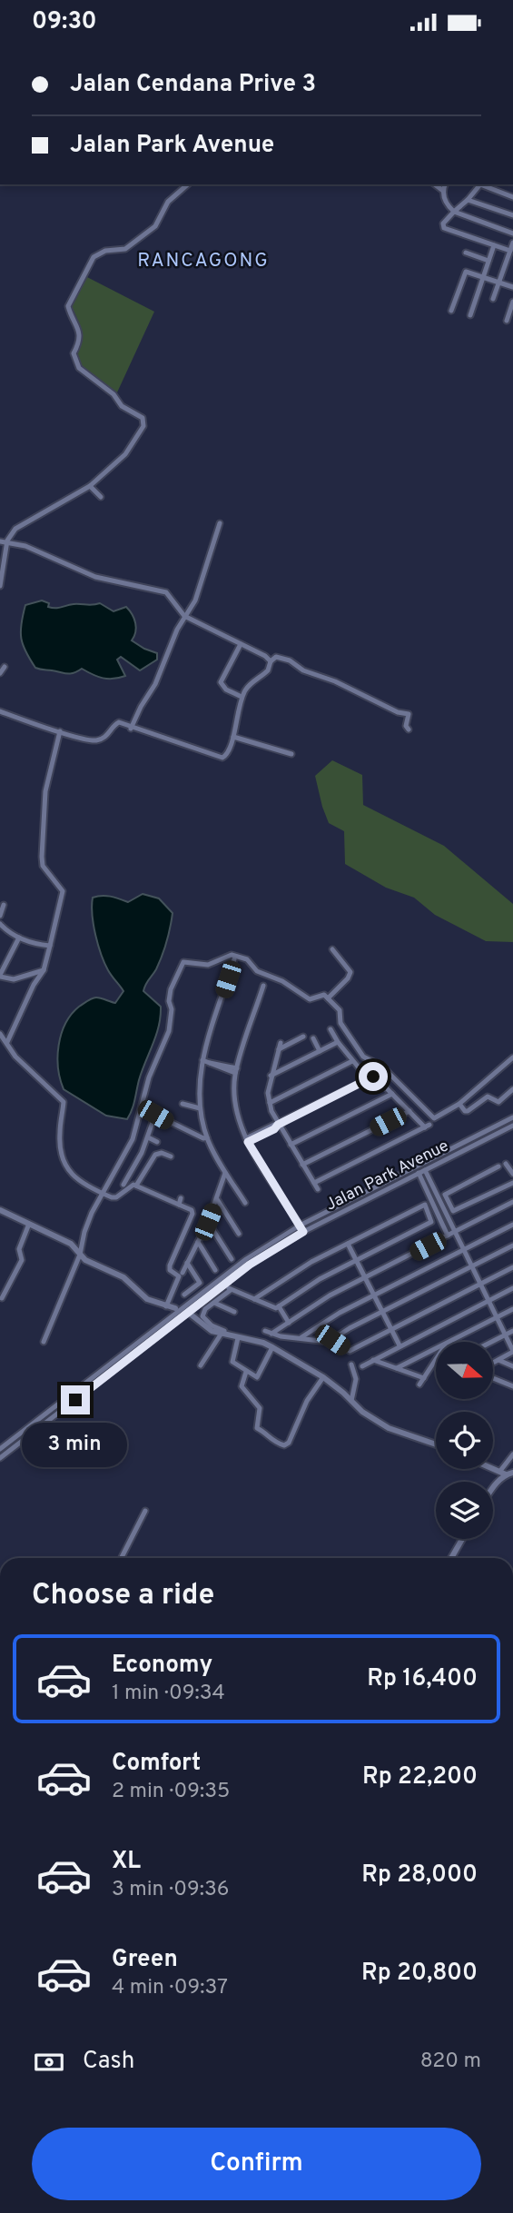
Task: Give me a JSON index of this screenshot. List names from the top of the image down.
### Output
{
  "streets": {
    "street": ["Jalan Park Avenue"]
  },
  "districts": ["RANCAGONG"],
  "north": "right",
  "page": {
    "status": "09:30",
    "banner": ["Jalan Cendana Prive 3", "Jalan Park Avenue"],
    "bubble": "3 min",
    "heading": "Choose a ride",
    "list": [
      {
        "name": "Economy",
        "note": "1 min · 09:34",
        "value": "Rp 16,400"
      },
      {
        "name": "Comfort",
        "note": "2 min · 09:35",
        "value": "Rp 22,200"
      },
      {
        "name": "XL",
        "note": "3 min · 09:36",
        "value": "Rp 28,000"
      },
      {
        "name": "Green",
        "note": "4 min · 09:37",
        "value": "Rp 20,800"
      }
    ],
    "pay": ["Cash", "820 m"],
    "buttons": "Confirm"
  }
}
